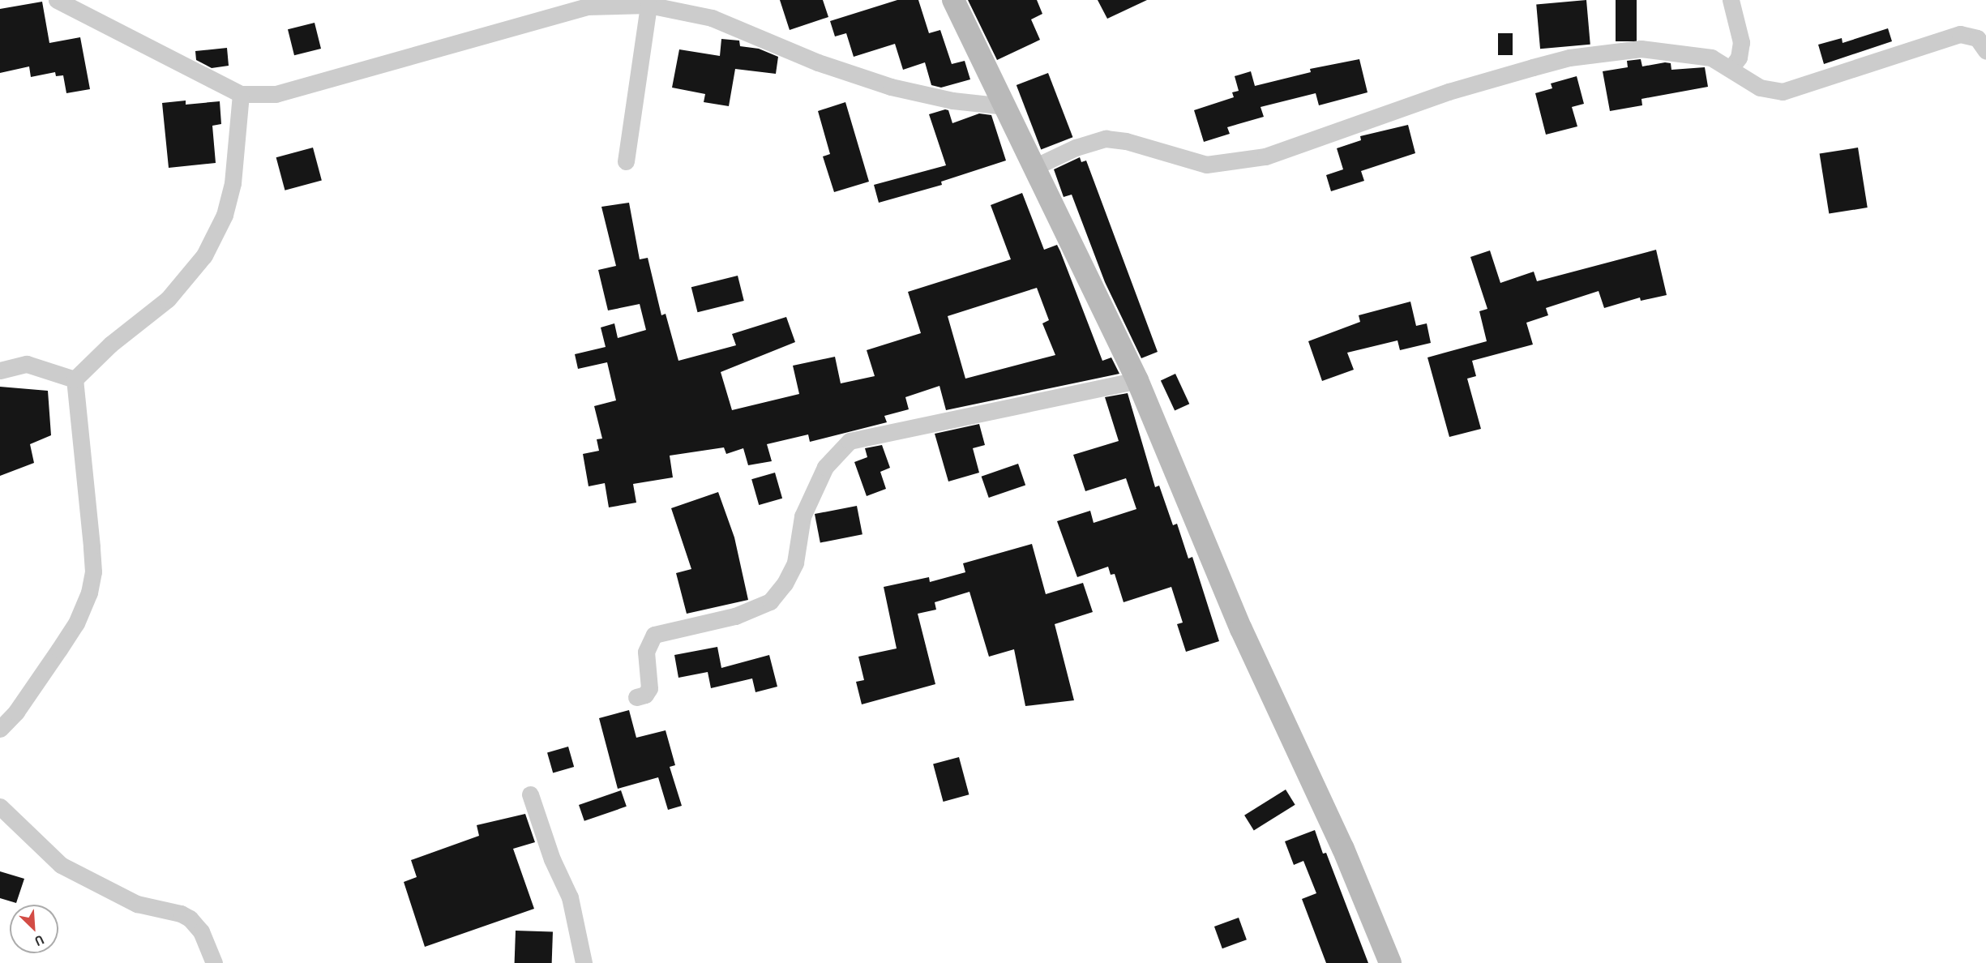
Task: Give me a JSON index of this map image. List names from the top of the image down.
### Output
{
  "north": "bottom right"
}
